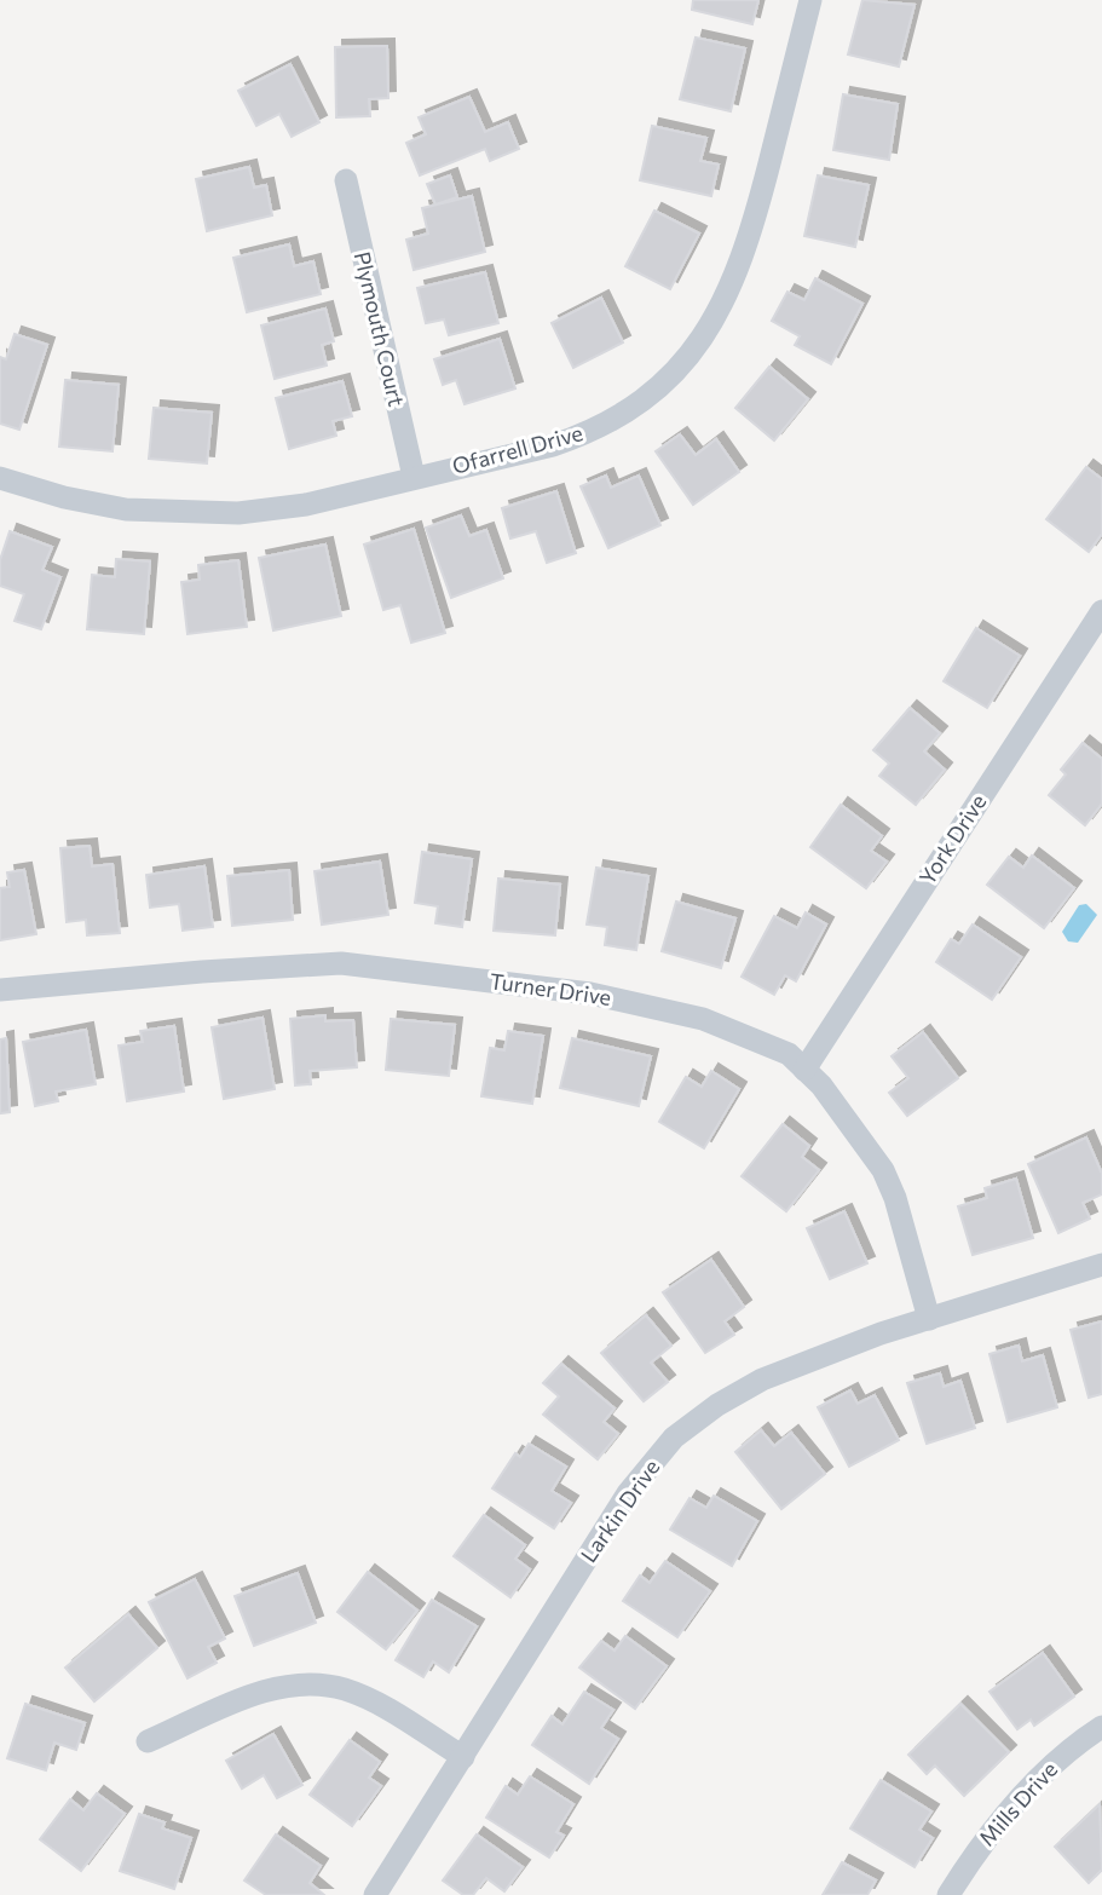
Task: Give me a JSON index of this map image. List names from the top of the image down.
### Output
{
  "streets": {
    "street": [
      "Plymouth Court",
      "Ofarrell Drive",
      "York Drive",
      "Turner Drive",
      "Larkin Drive",
      "Mills Drive"
    ]
  },
  "crossings": [
    ["Plymouth Court", "Ofarrell Drive"],
    ["York Drive", "Turner Drive"],
    ["Turner Drive", "Larkin Drive"]
  ]
}
